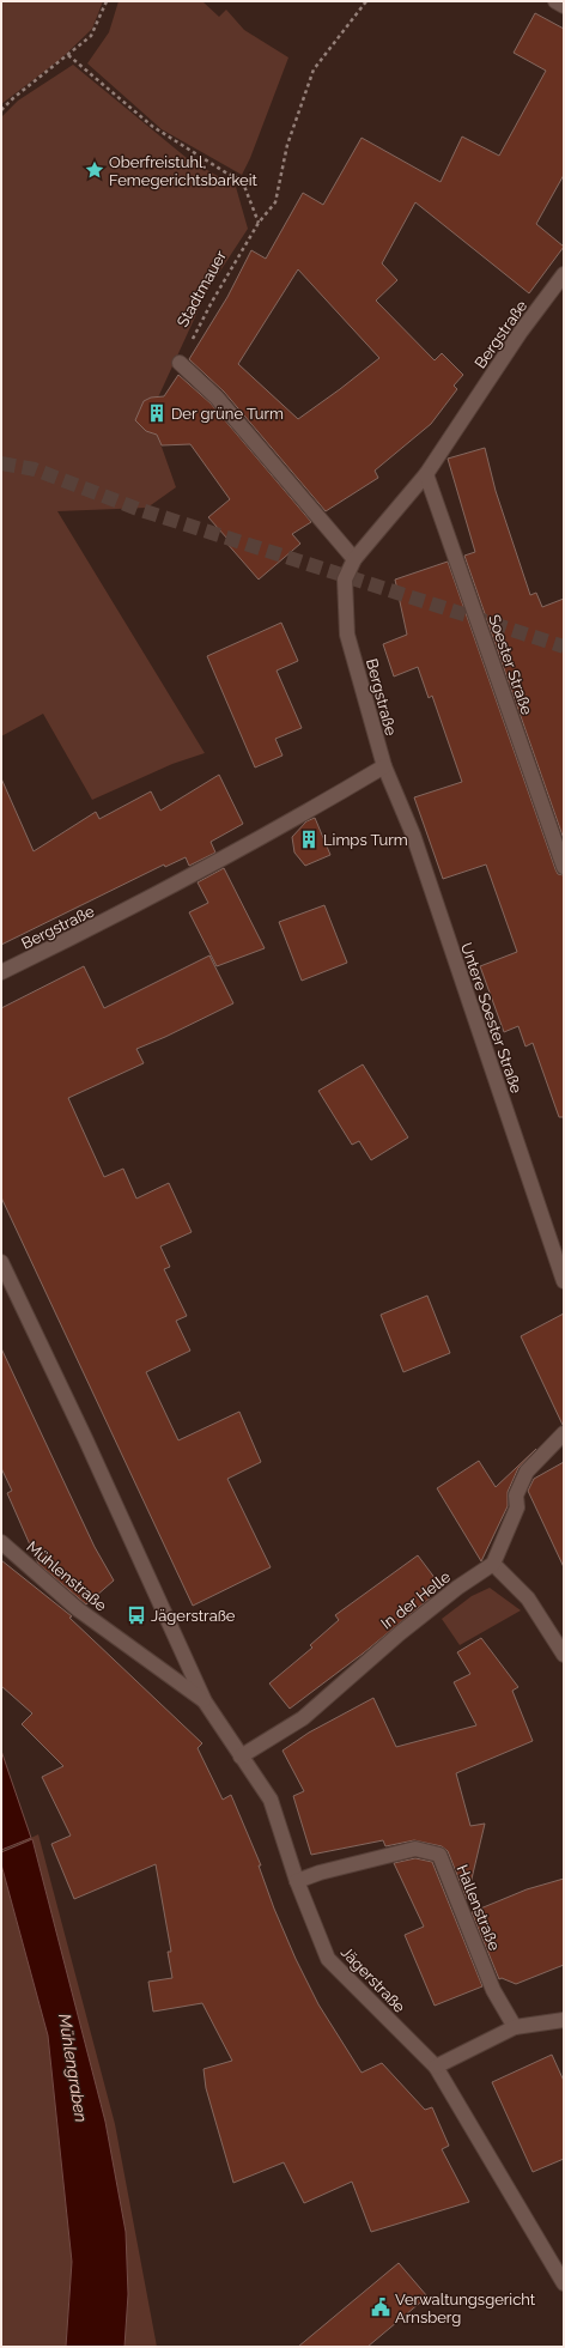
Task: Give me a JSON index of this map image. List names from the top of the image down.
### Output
{
  "streets": {
    "street": [
      "Bergstraße",
      "Soester Straße",
      "Untere Soester Straße",
      "Mühlenstraße",
      "In der Helle",
      "Hallenstraße",
      "Jägerstraße"
    ],
    "path": ["Stadtmauer"]
  },
  "crossings": [
    ["Bergstraße", "Soester Straße"],
    ["Bergstraße", "Untere Soester Straße"],
    ["Mühlenstraße", "Jägerstraße"],
    ["In der Helle", "Jägerstraße"],
    ["Hallenstraße", "Jägerstraße"]
  ],
  "water": ["Mühlengraben"],
  "places": {
    "place": ["Oberfreistuhl, Femegerichtsbarkeit"],
    "building": ["Der grüne Turm", "Limps Turm"],
    "bus stop": ["Jägerstraße"],
    "public building": ["Verwaltungsgericht Arnsberg"]
  }
}
